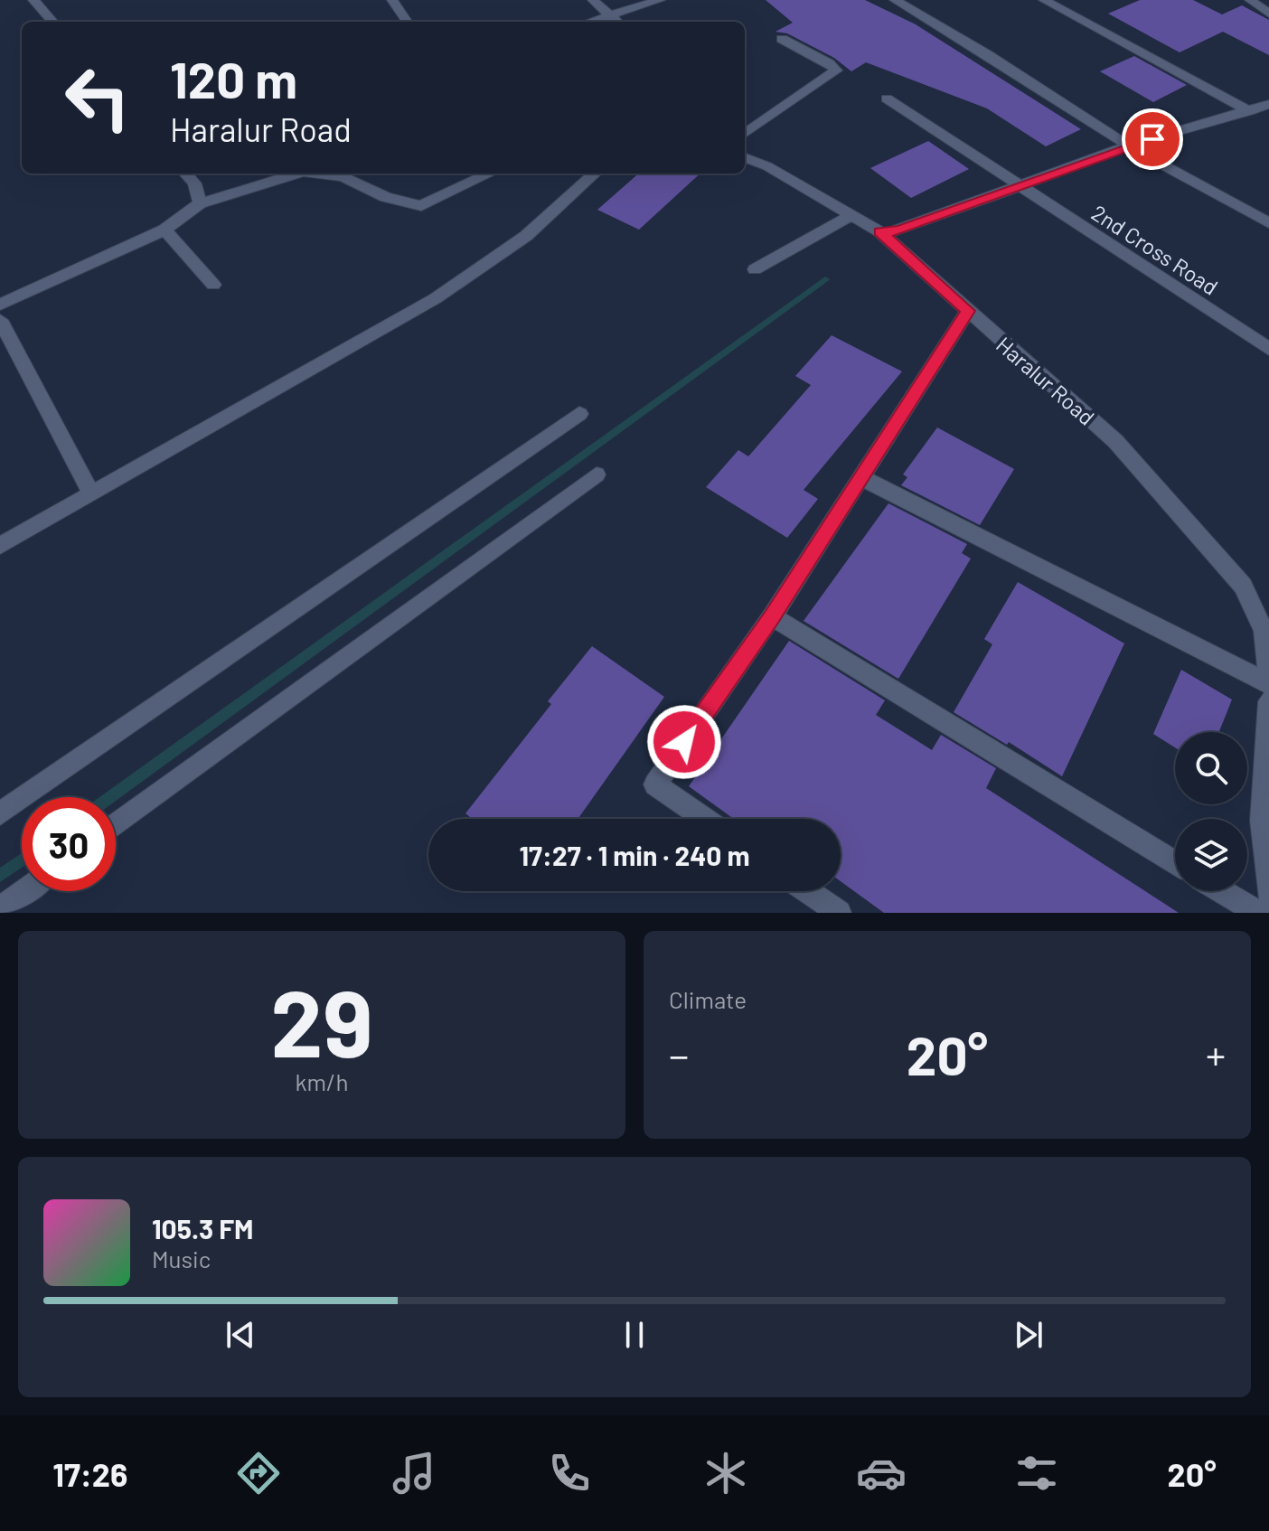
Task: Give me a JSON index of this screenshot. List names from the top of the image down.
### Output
{
  "streets": {
    "street": ["2nd Cross Road", "Haralur Road"]
  },
  "page": {
    "turn": ["120 m", "Haralur Road"],
    "limit": "30",
    "trip": "17:27 · 1 min · 240 m",
    "tile": [
      ["29", "km/h"],
      "Climate"
    ],
    "heat": ["−", "20°", "+"],
    "song": ["105.3 FM", "Music"],
    "tabs": ["17:26", "20°"]
  }
}
